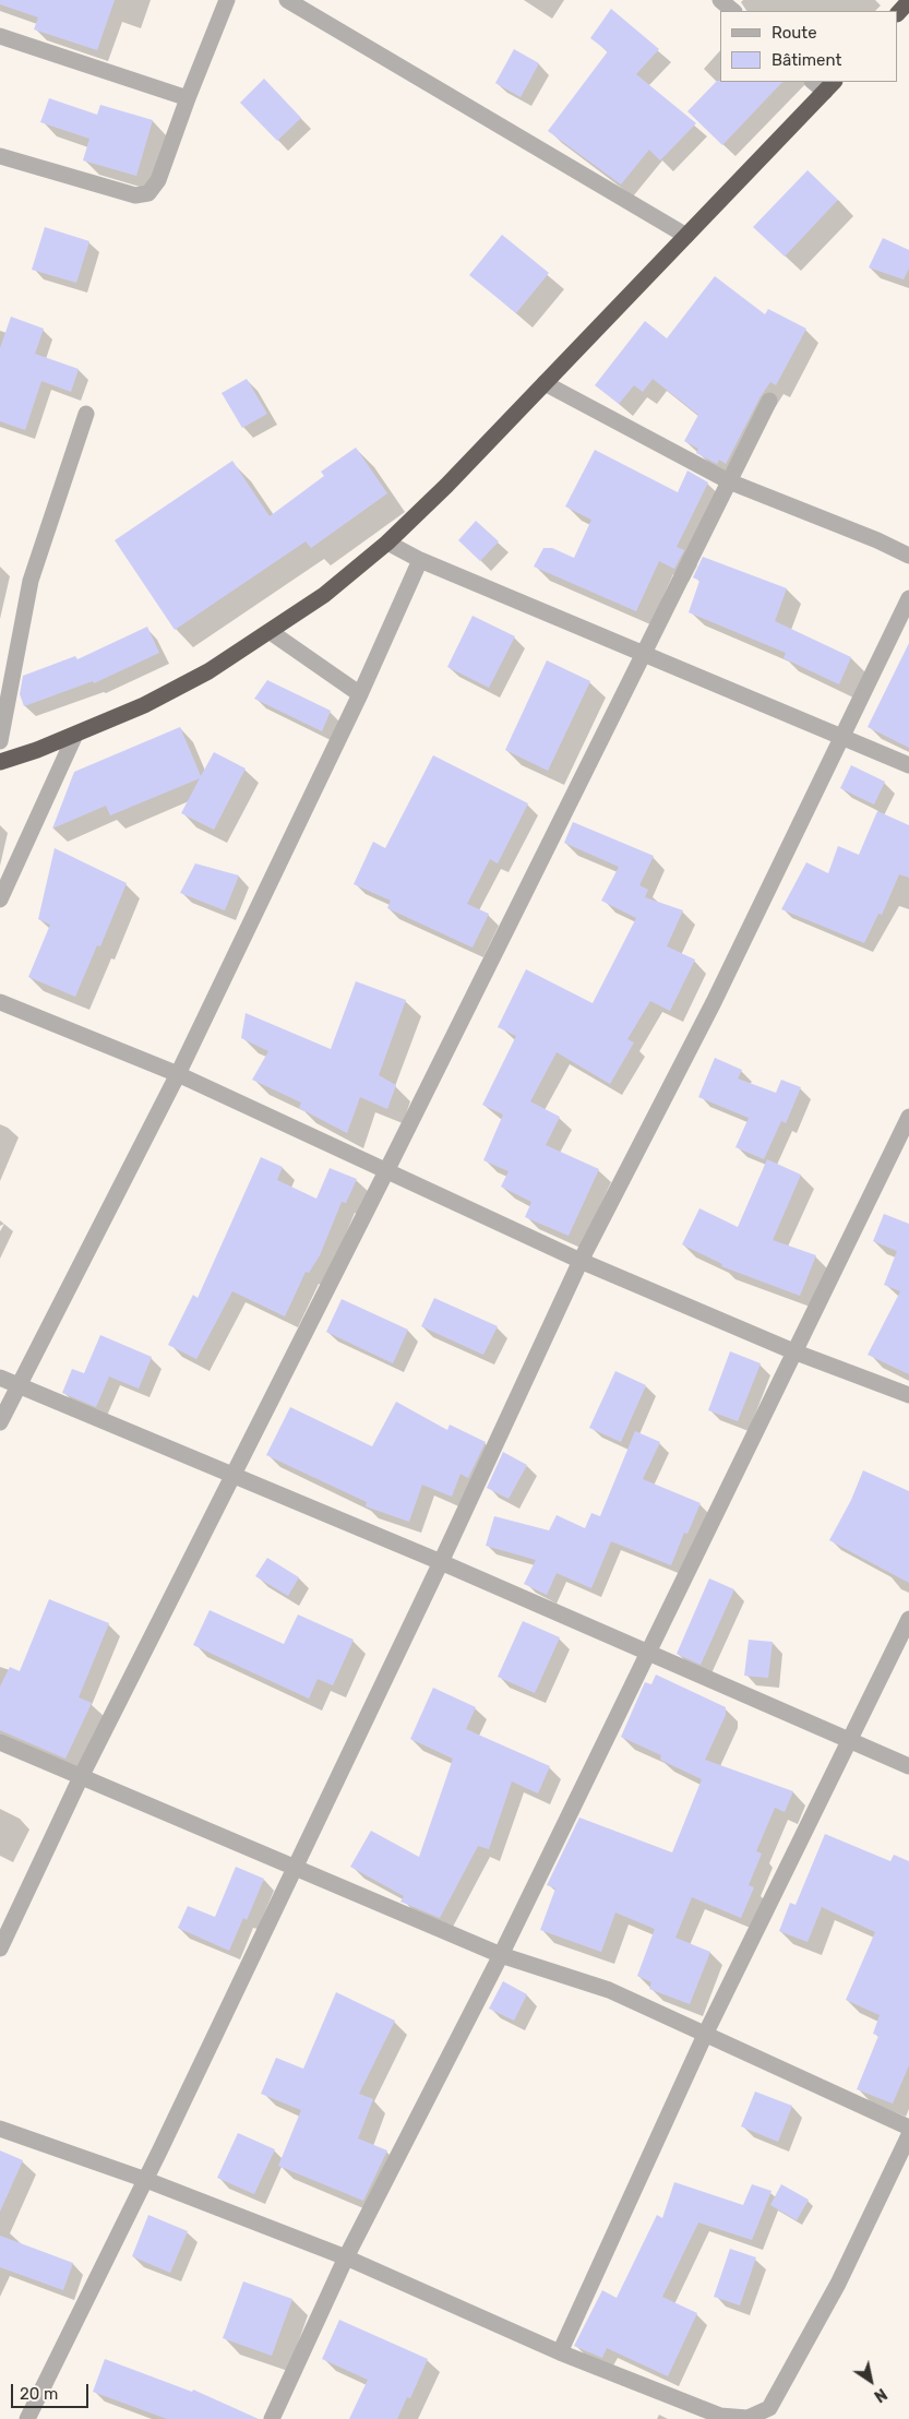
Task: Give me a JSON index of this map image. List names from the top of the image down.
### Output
{
  "legend": ["Route", "Bâtiment"],
  "scale_bar": "20 m",
  "north": "bottom right"
}
